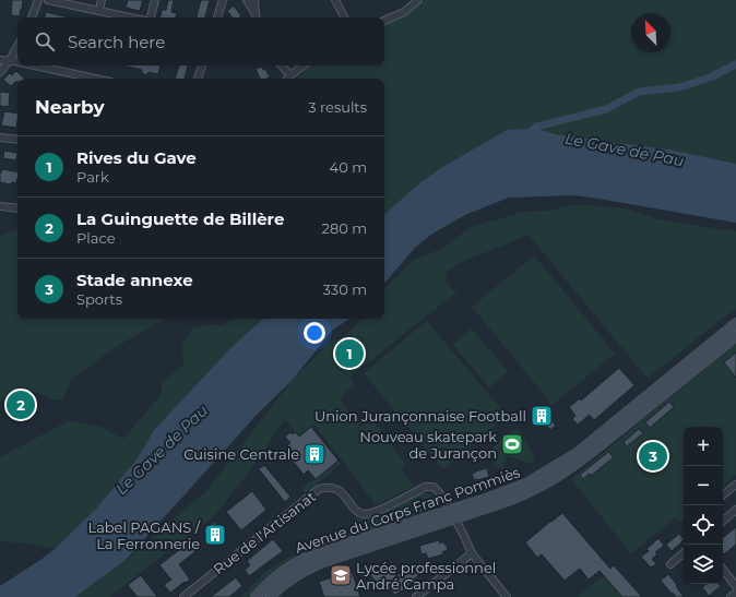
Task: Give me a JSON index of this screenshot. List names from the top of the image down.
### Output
{
  "streets": {
    "main road": ["Avenue du Corps Franc Pommiès"],
    "street": ["Rue de l'Artisanat"]
  },
  "crossings": [
    ["Avenue du Corps Franc Pommiès", "Rue de l'Artisanat"]
  ],
  "water": ["Le Gave de Pau"],
  "places": {
    "building": ["Union Jurançonnaise Football", "Cuisine Centrale", "Label PAGANS / La Ferronnerie"],
    "sports": ["Nouveau skatepark de Jurançon"],
    "school or university": ["Lycée professionnel André Campa"]
  },
  "north": "top left",
  "page": {
    "search": "Search here",
    "heading": ["Nearby", "3 results"],
    "list": [
      {
        "mark": "1",
        "name": "Rives du Gave",
        "note": "Park",
        "value": "40 m"
      },
      {
        "mark": "2",
        "name": "La Guinguette de Billère",
        "note": "Place",
        "value": "280 m"
      },
      {
        "mark": "3",
        "name": "Stade annexe",
        "note": "Sports",
        "value": "330 m"
      }
    ],
    "pins": ["1", "2", "3"],
    "map_buttons": ["+", "−"]
  }
}
